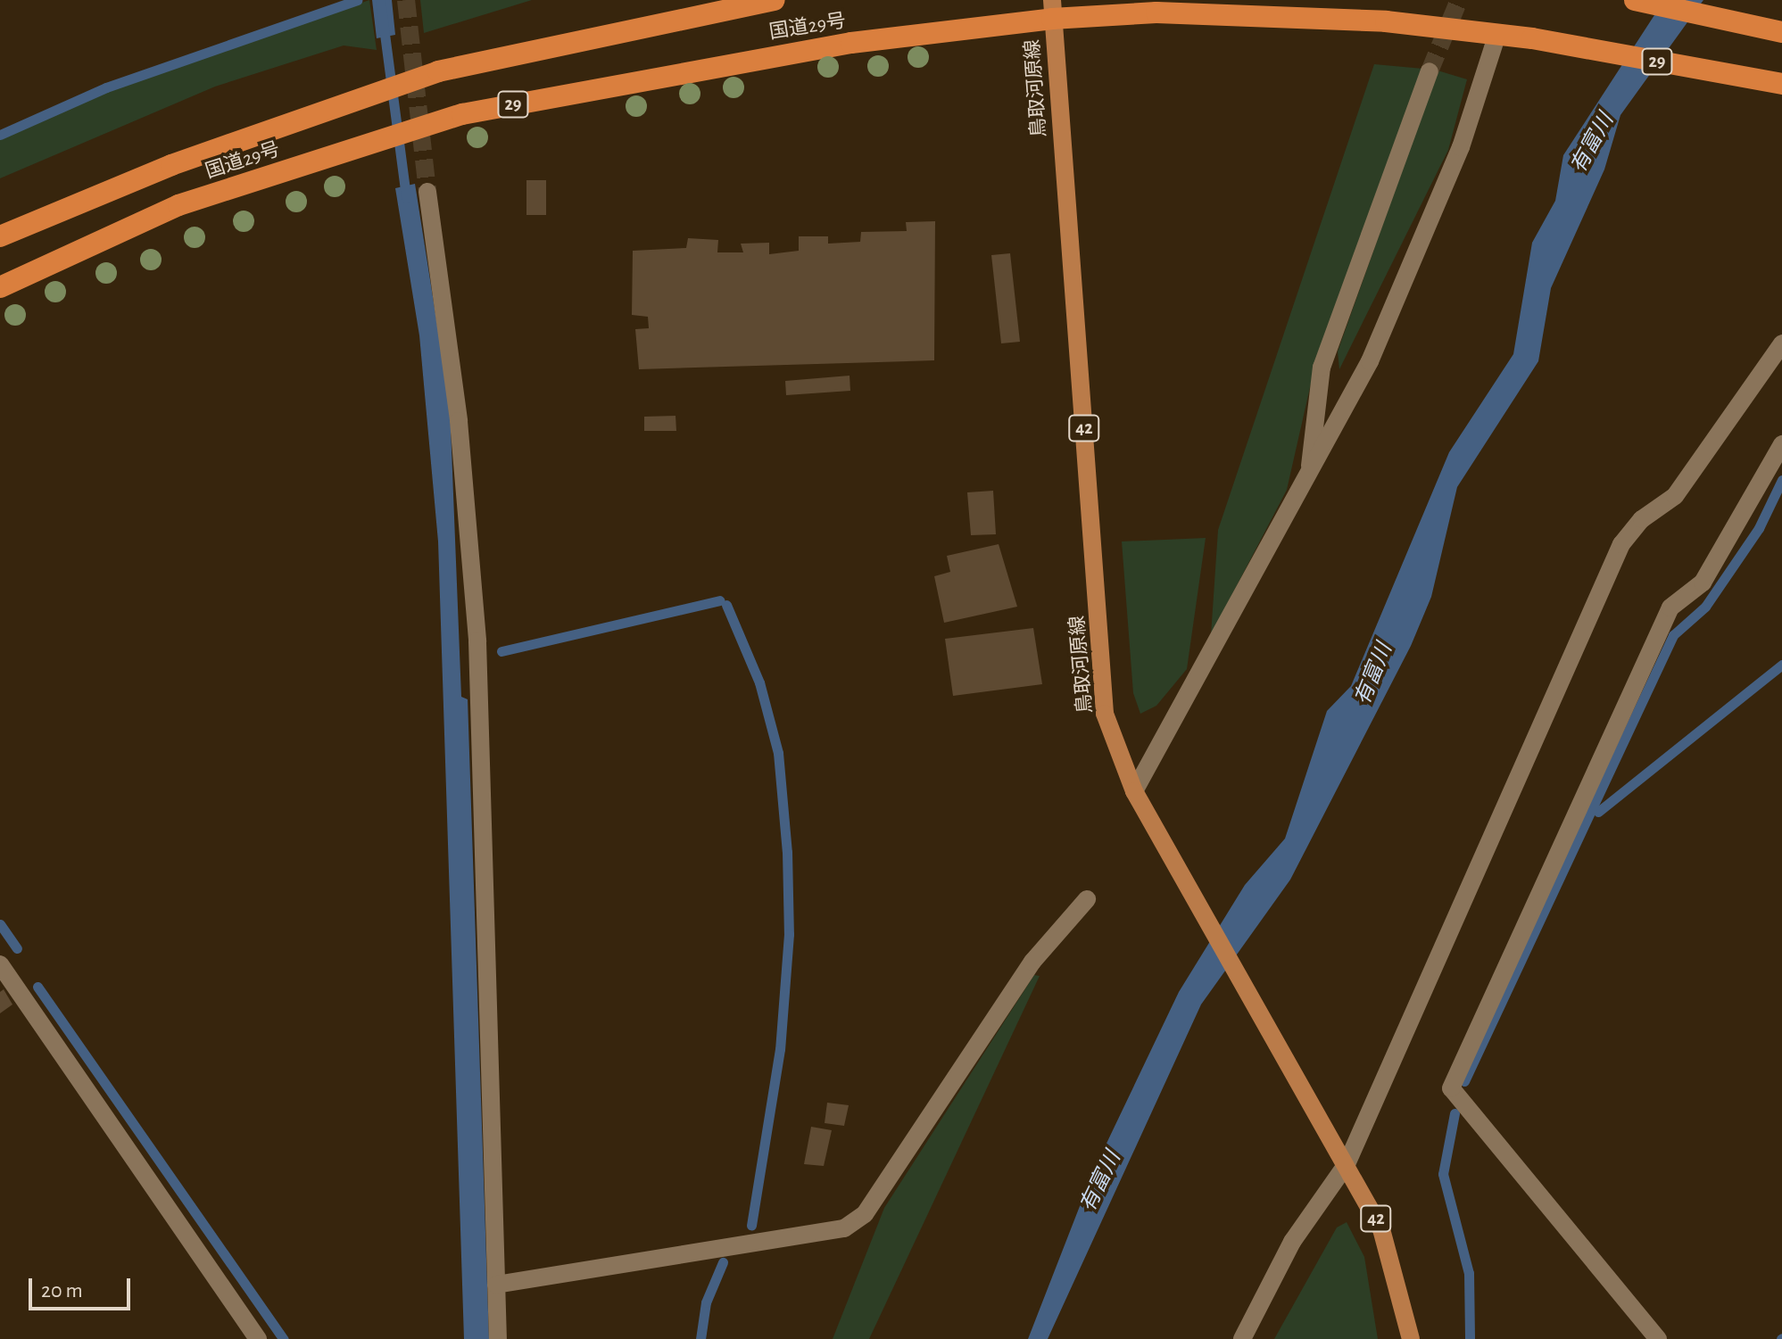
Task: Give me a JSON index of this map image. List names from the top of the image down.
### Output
{
  "streets": {
    "highway": ["国道29号", "29"],
    "main road": ["鳥取河原線", "42"]
  },
  "crossings": [
    ["国道29号", "鳥取河原線"]
  ],
  "water": ["有富川"],
  "scale_bar": "20 m"
}
